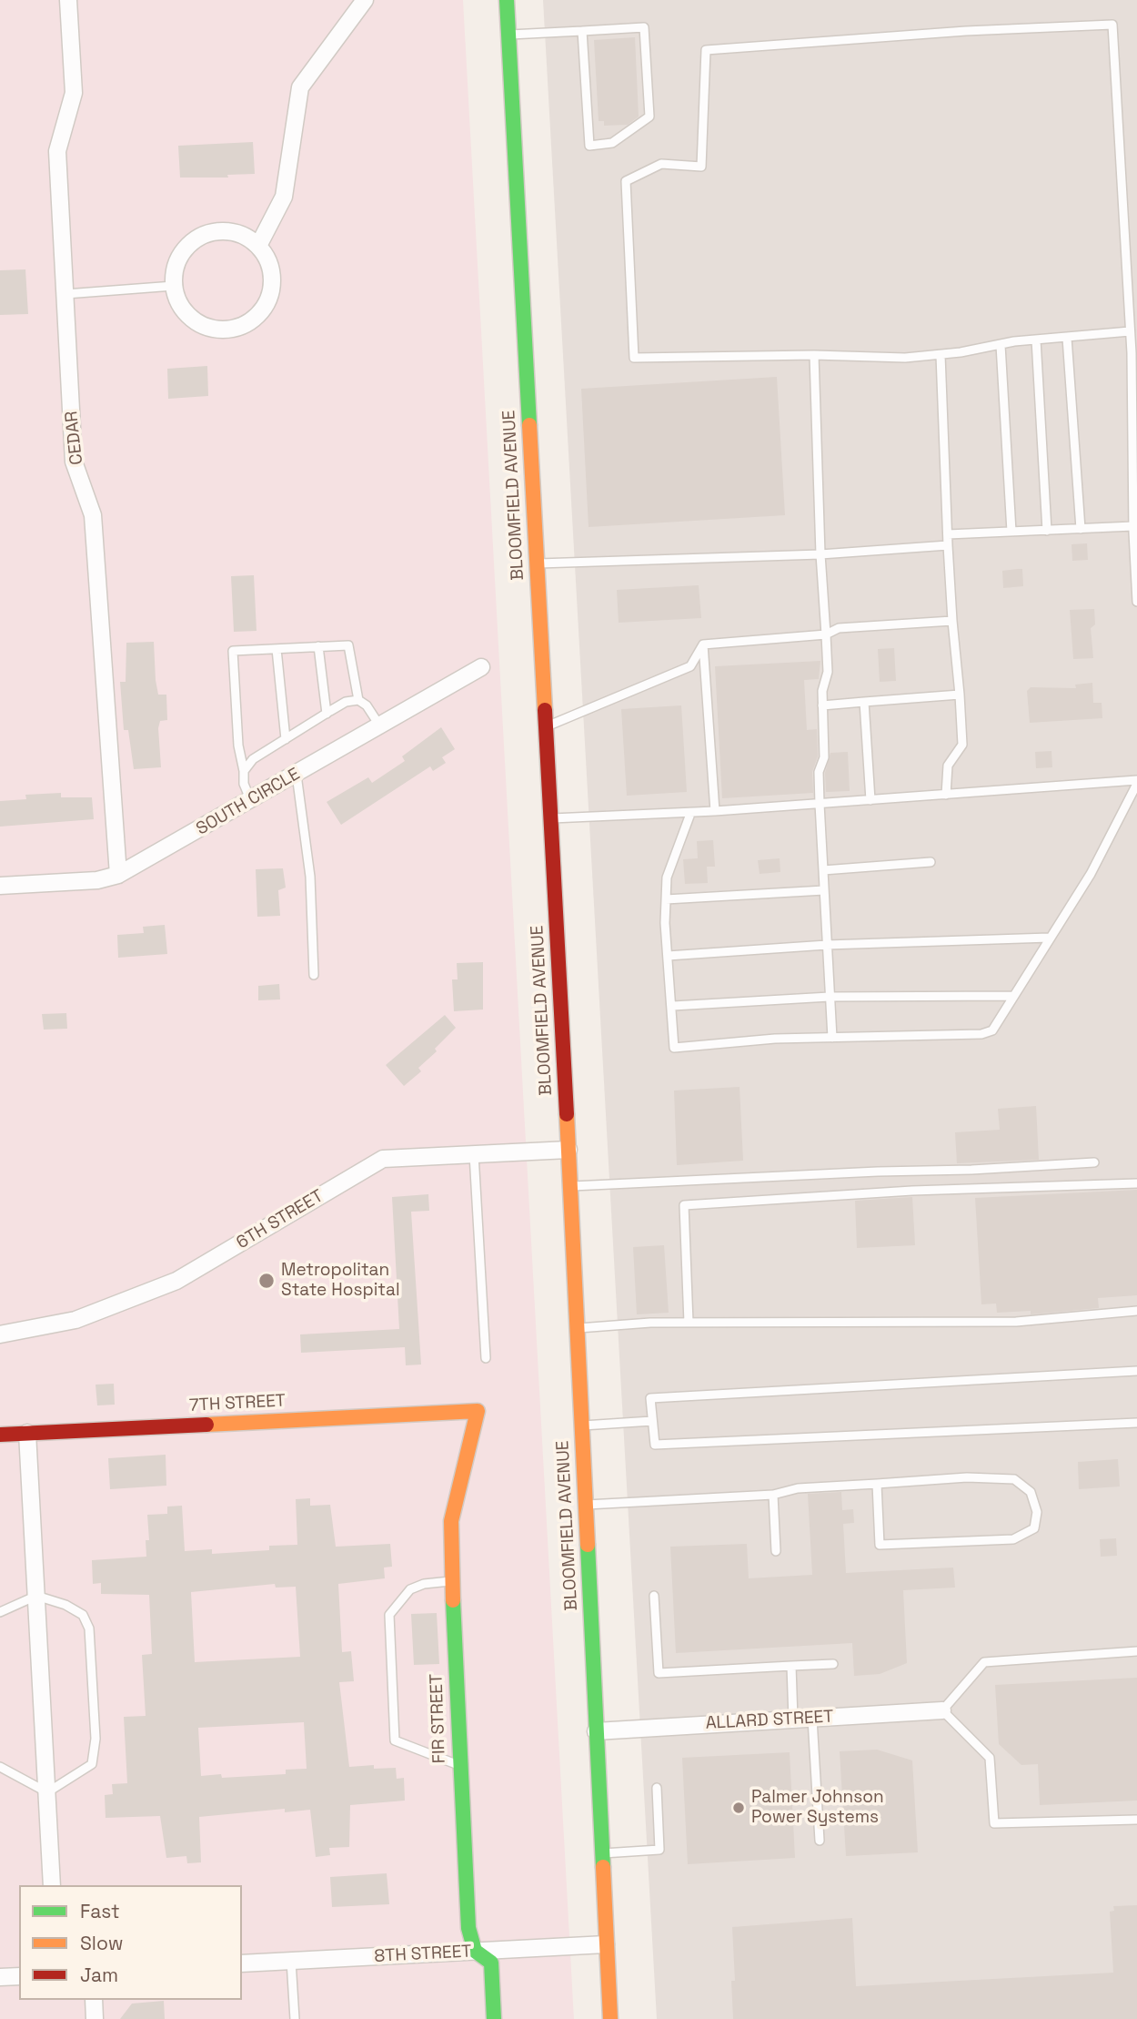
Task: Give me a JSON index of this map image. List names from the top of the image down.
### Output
{
  "streets": {
    "main road": ["BLOOMFIELD AVENUE", "7TH STREET", "FIR STREET"],
    "street": [
      "CEDAR",
      "SOUTH CIRCLE",
      "6TH STREET",
      "ALLARD STREET",
      "8TH STREET"
    ]
  },
  "crossings": [
    ["CEDAR", "SOUTH CIRCLE"],
    ["BLOOMFIELD AVENUE", "6TH STREET"],
    ["BLOOMFIELD AVENUE", "ALLARD STREET"],
    ["BLOOMFIELD AVENUE", "8TH STREET"],
    ["7TH STREET", "FIR STREET"],
    ["FIR STREET", "8TH STREET"]
  ],
  "places": ["Metropolitan State Hospital", "Palmer Johnson Power Systems"],
  "legend": ["Fast", "Slow", "Jam"]
}
